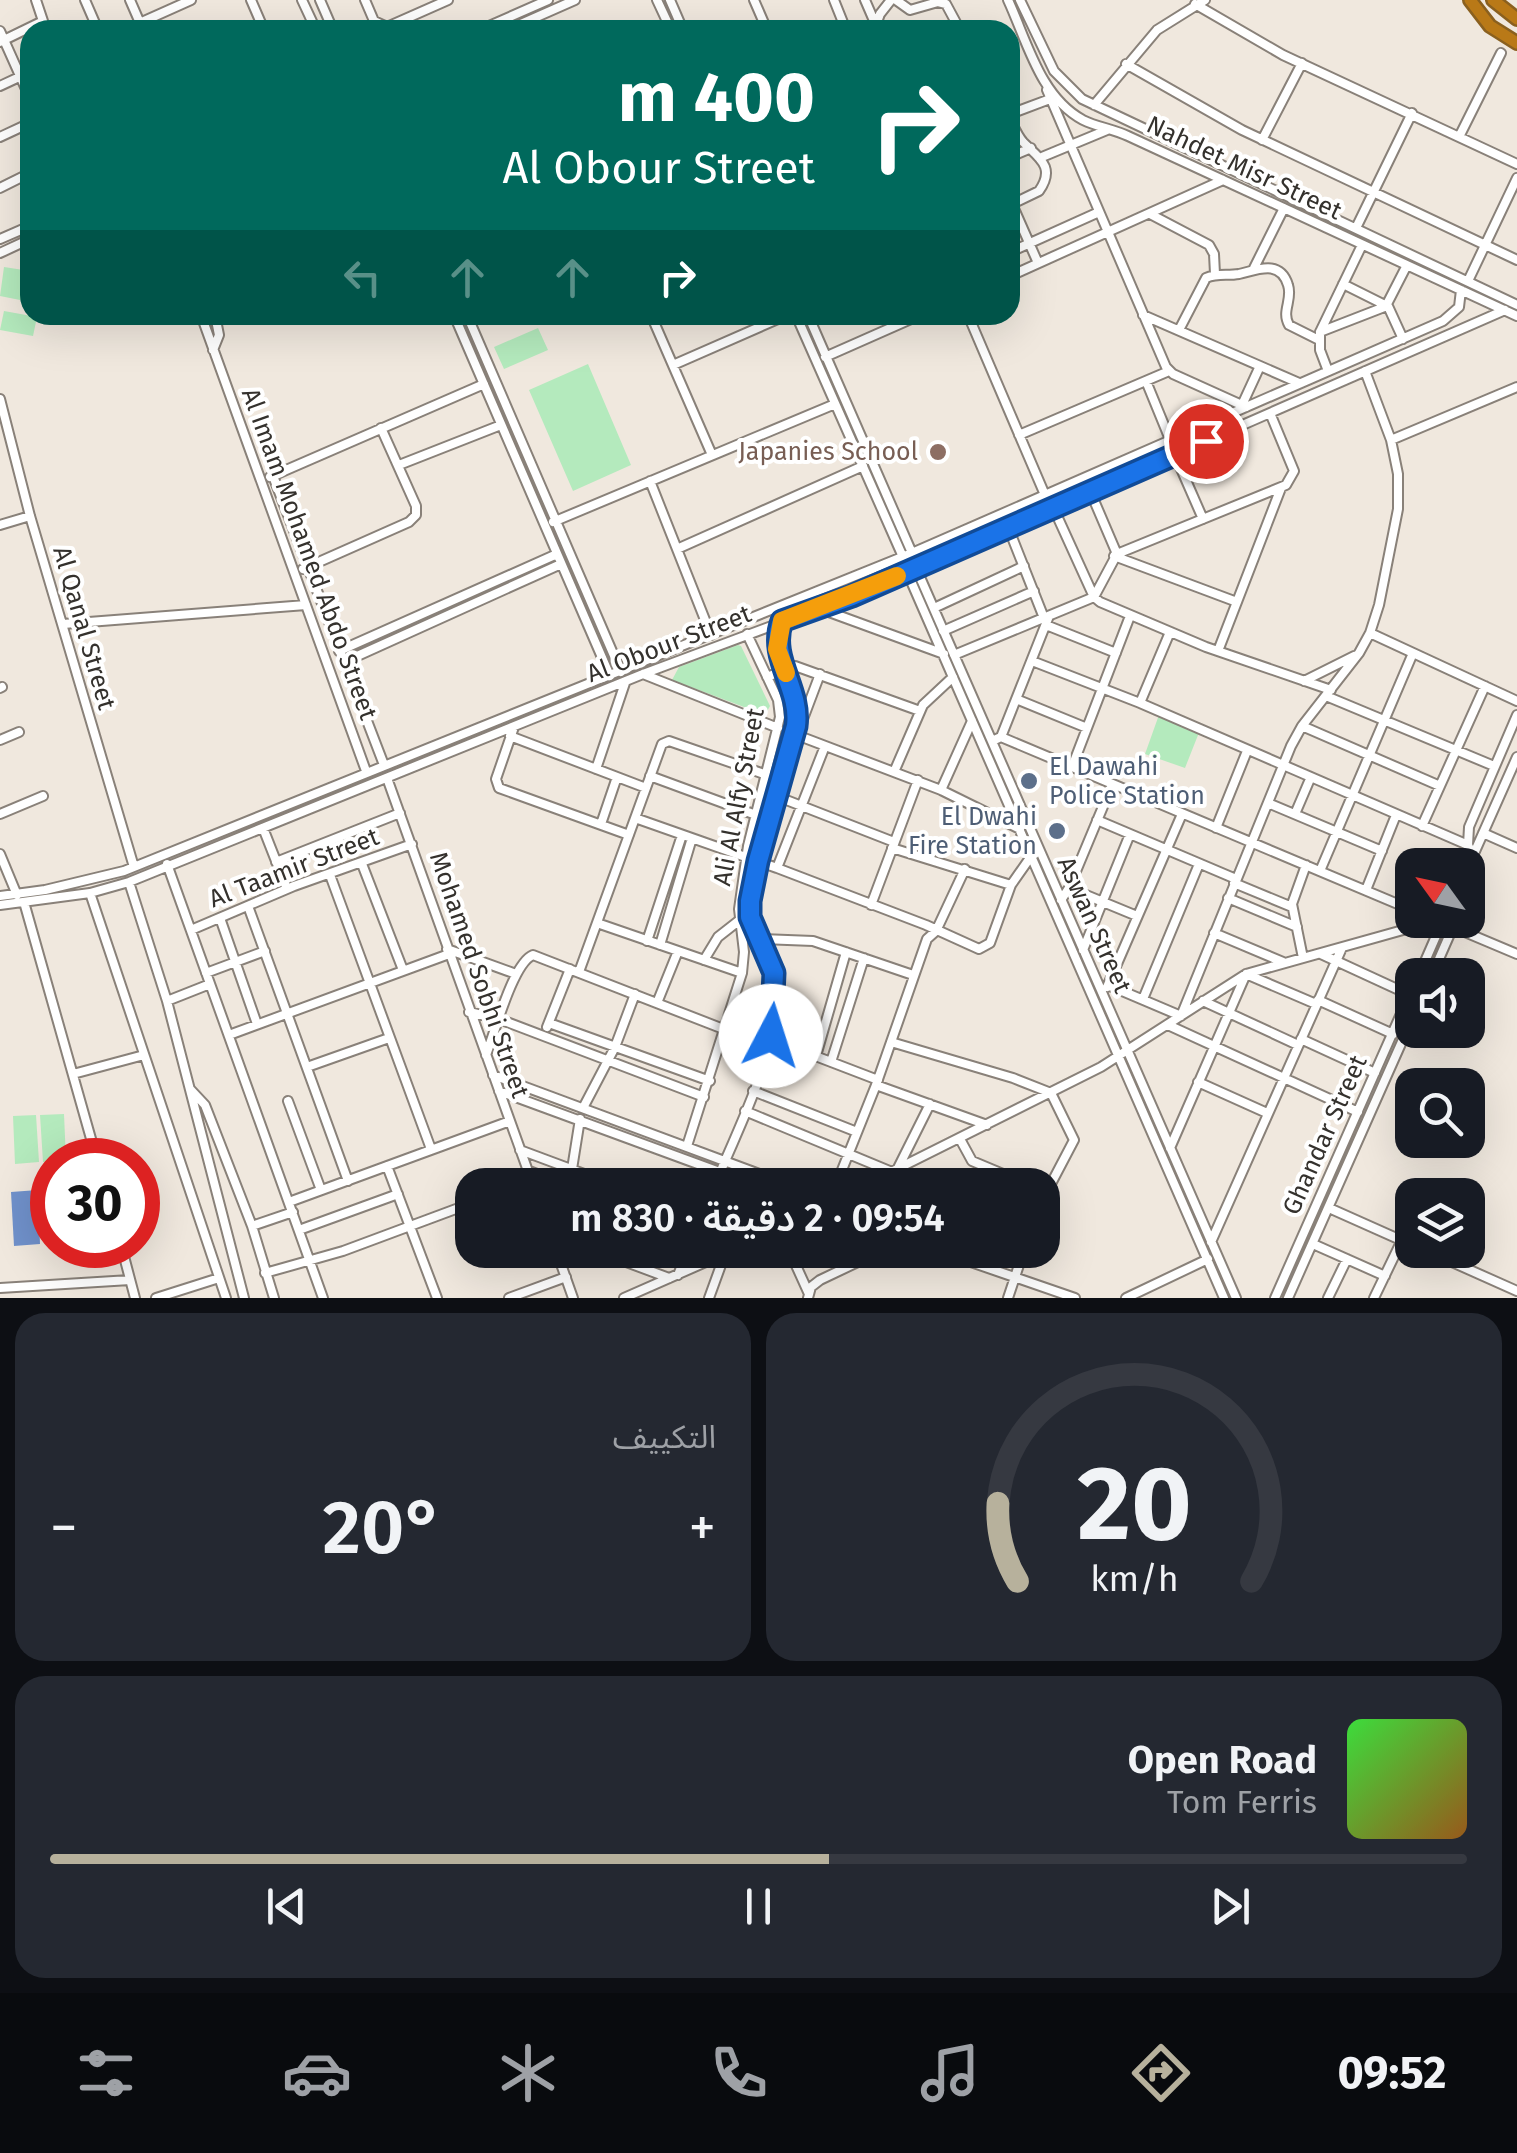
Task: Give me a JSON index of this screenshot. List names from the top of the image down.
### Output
{
  "streets": {
    "street": [
      "Nahdet Misr Street",
      "Al Imam Mohamed Abdo Street",
      "Al Qanal Street",
      "Al Obour Street",
      "Ali Al Alfy Street",
      "Al Taamir Street",
      "Aswan Street",
      "Mohamed Sobhi Street",
      "Ghandar Street"
    ]
  },
  "crossings": [
    ["Nahdet Misr Street", "Al Obour Street"],
    ["Al Imam Mohamed Abdo Street", "Al Obour Street"],
    ["Al Qanal Street", "Al Obour Street"],
    ["Al Obour Street", "Ali Al Alfy Street"],
    ["Al Obour Street", "Aswan Street"],
    ["Al Obour Street", "Mohamed Sobhi Street"],
    ["Al Taamir Street", "Mohamed Sobhi Street"]
  ],
  "places": ["Japanies School", "El Dawahi Police Station", "El Dwahi Fire Station"],
  "north": "top left",
  "page": {
    "turn": ["400 m", "Al Obour Street"],
    "limit": "30",
    "trip": "09:54 · 2 دقيقة · 830 m",
    "tile": "التكييف",
    "heat": ["−", "20°", "+"],
    "song": ["Open Road", "Tom Ferris"],
    "tabs": "09:52",
    "gauge": ["20", "km/h"]
  }
}
